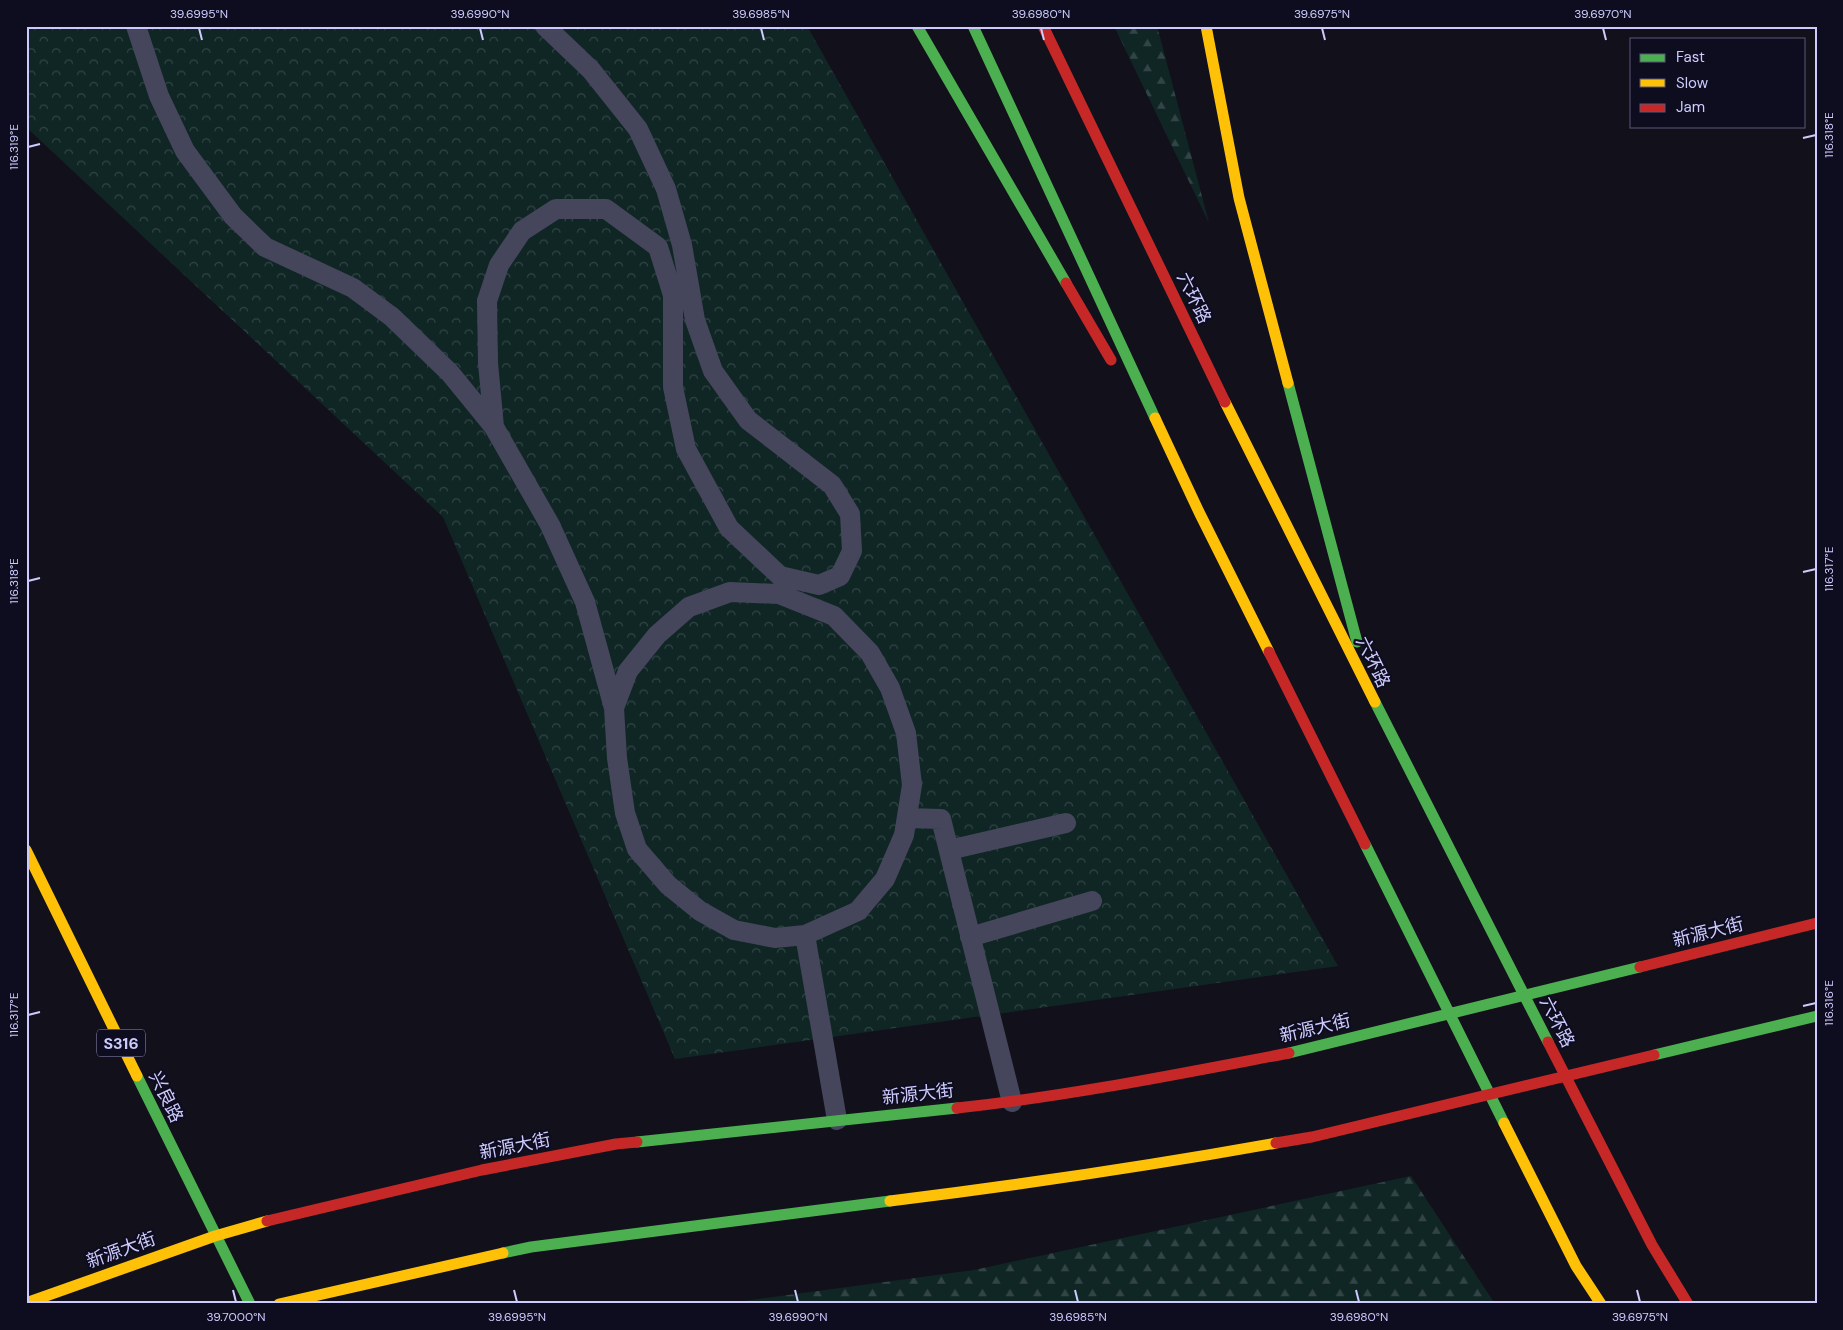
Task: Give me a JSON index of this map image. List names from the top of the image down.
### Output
{
  "streets": {
    "main road": [
      "六环路",
      "新源大街",
      "S316",
      "兴良路"
    ]
  },
  "crossings": [
    ["新源大街", "兴良路"]
  ],
  "legend": ["Fast", "Slow", "Jam"],
  "coordinates": [
    "39.6995°N",
    "39.6990°N",
    "39.6985°N",
    "39.6980°N",
    "39.6975°N",
    "39.6970°N",
    "116.318°E",
    "116.319°E",
    "116.317°E",
    "116.316°E",
    "39.7000°N"
  ]
}
